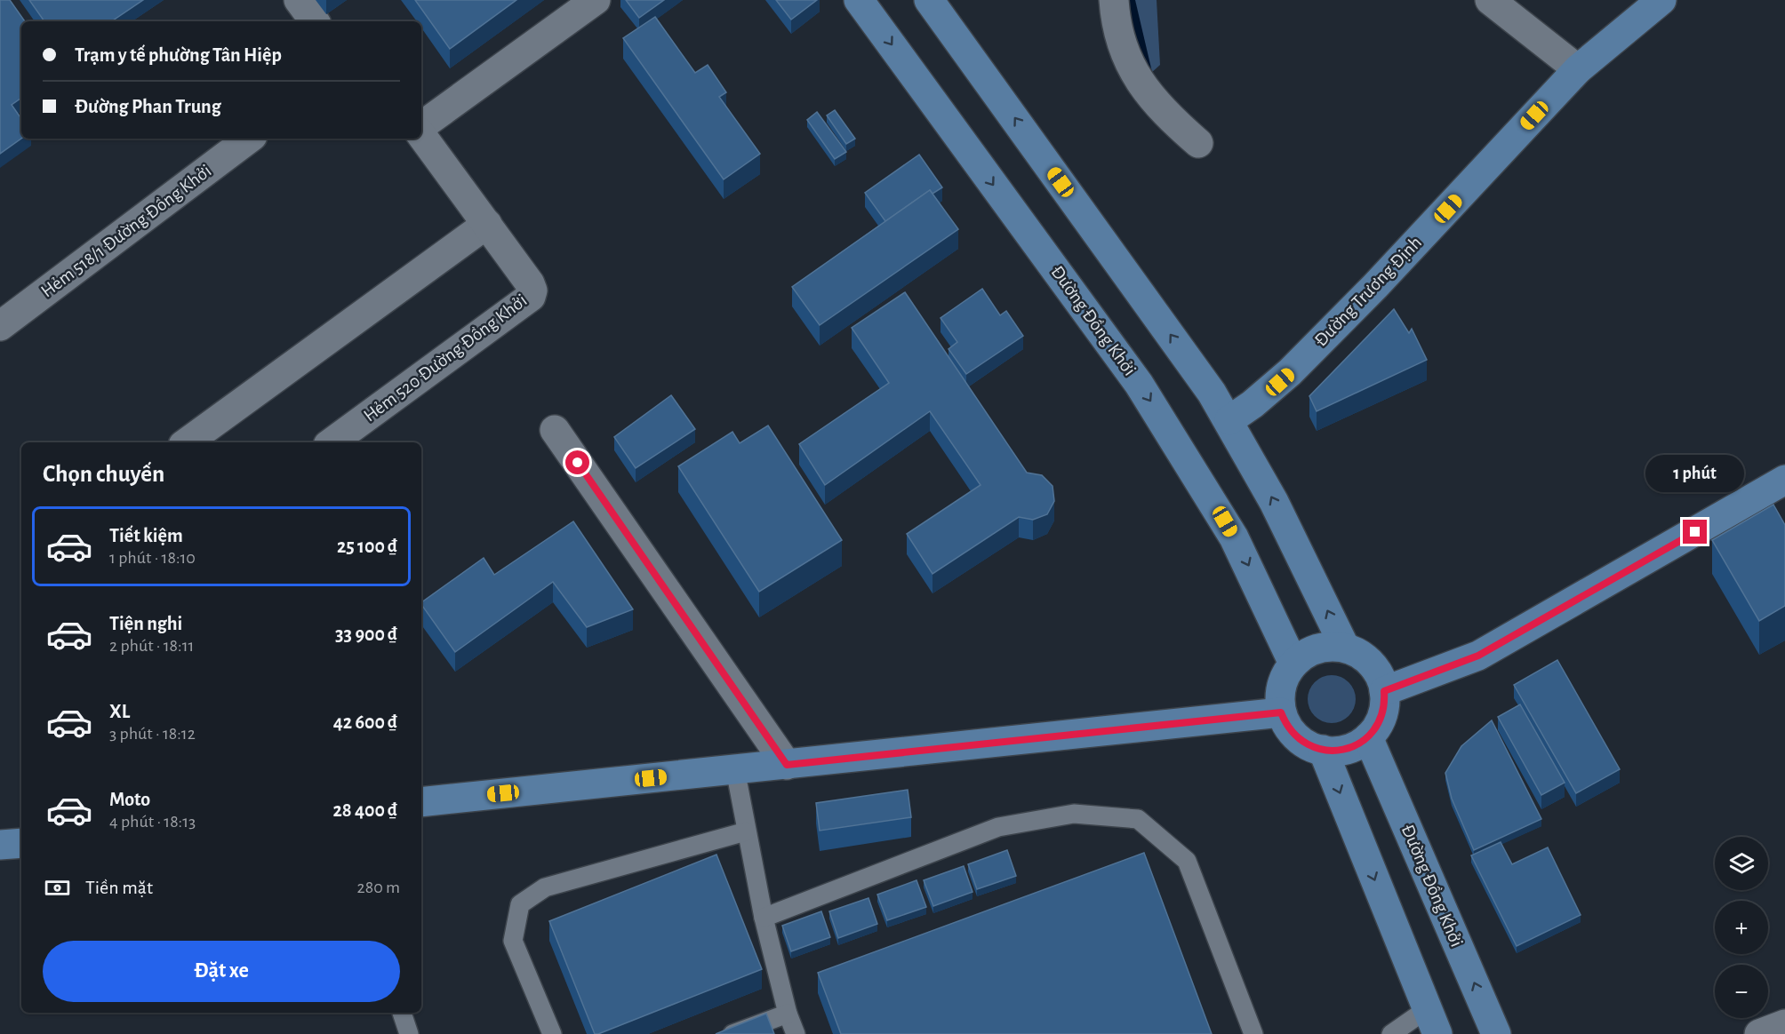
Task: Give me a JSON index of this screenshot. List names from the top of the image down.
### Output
{
  "streets": {
    "main road": ["Đường Trương Định", "Đường Đồng Khởi"],
    "street": ["Hẻm 518/1 Đường Đồng Khởi", "Hẻm 520 Đường Đồng Khởi"]
  },
  "page": {
    "banner": ["Trạm y tế phường Tân Hiệp", "Đường Phan Trung"],
    "heading": "Chọn chuyến",
    "bubble": "1 phút",
    "list": [
      {
        "name": "Tiết kiệm",
        "note": "1 phút · 18:10",
        "value": "25 100 ₫"
      },
      {
        "name": "Tiện nghi",
        "note": "2 phút · 18:11",
        "value": "33 900 ₫"
      },
      {
        "name": "XL",
        "note": "3 phút · 18:12",
        "value": "42 600 ₫"
      },
      {
        "name": "Moto",
        "note": "4 phút · 18:13",
        "value": "28 400 ₫"
      }
    ],
    "map_buttons": ["+", "−"],
    "pay": ["Tiền mặt", "280 m"],
    "buttons": "Đặt xe"
  }
}
